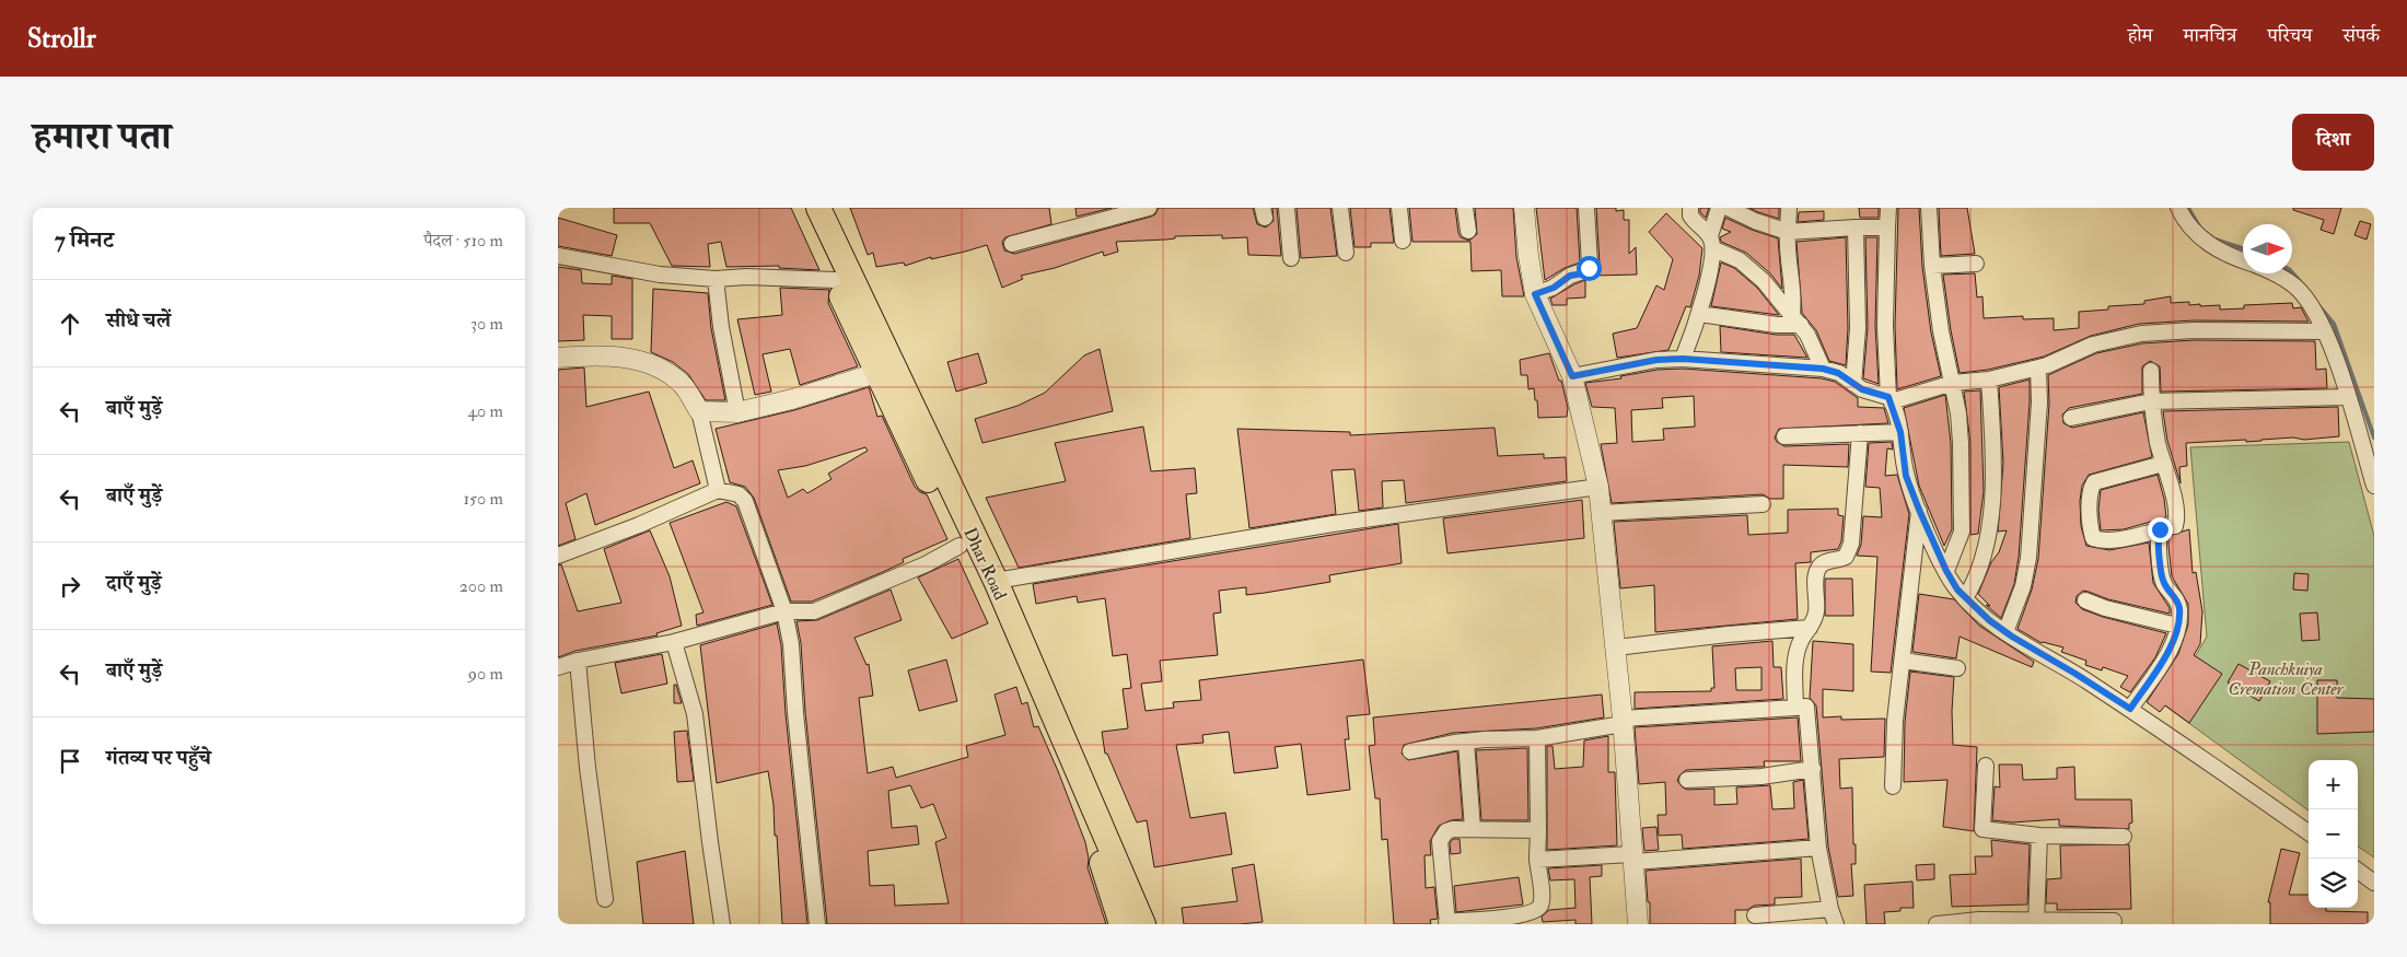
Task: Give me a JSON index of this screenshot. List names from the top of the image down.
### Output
{
  "streets": {
    "main road": ["Dhar Road"]
  },
  "parks": ["Panchkuiya Cremation Center"],
  "north": "right",
  "page": {
    "header": "Strollr",
    "nav": [
      "होम",
      "मानचित्र",
      "परिचय",
      "संपर्क"
    ],
    "title": "हमारा पता",
    "buttons": "दिशा",
    "heading": ["7 मिनट", "पैदल · 510 m"],
    "list": [
      ["सीधे चलें", "30 m"],
      ["बाएँ मुड़ें", "40 m"],
      ["बाएँ मुड़ें", "150 m"],
      ["दाएँ मुड़ें", "200 m"],
      ["बाएँ मुड़ें", "90 m"],
      "गंतव्य पर पहुँचे"
    ],
    "map_buttons": ["+", "−"]
  }
}
